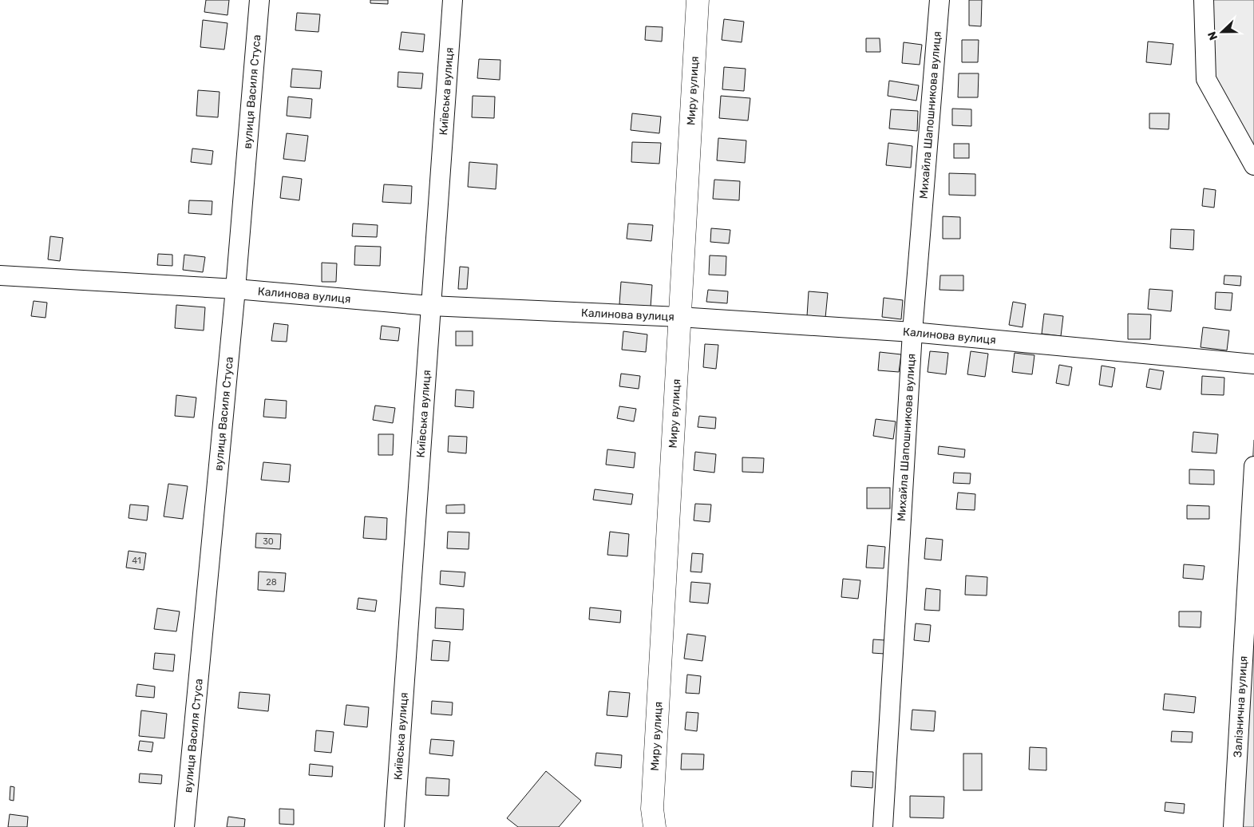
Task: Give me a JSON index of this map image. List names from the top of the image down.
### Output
{
  "streets": {
    "main road": ["Миру вулиця"],
    "street": [
      "Київська вулиця",
      "вулиця Василя Стуса",
      "Михайла Шапошникова вулиця",
      "Калинова вулиця",
      "Залізнична вулиця"
    ]
  },
  "crossings": [
    ["Київська вулиця", "Калинова вулиця"],
    ["Миру вулиця", "Калинова вулиця"],
    ["вулиця Василя Стуса", "Калинова вулиця"],
    ["Михайла Шапошникова вулиця", "Калинова вулиця"]
  ],
  "house_numbers": ["30", "41", "28"],
  "north": "left"
}
